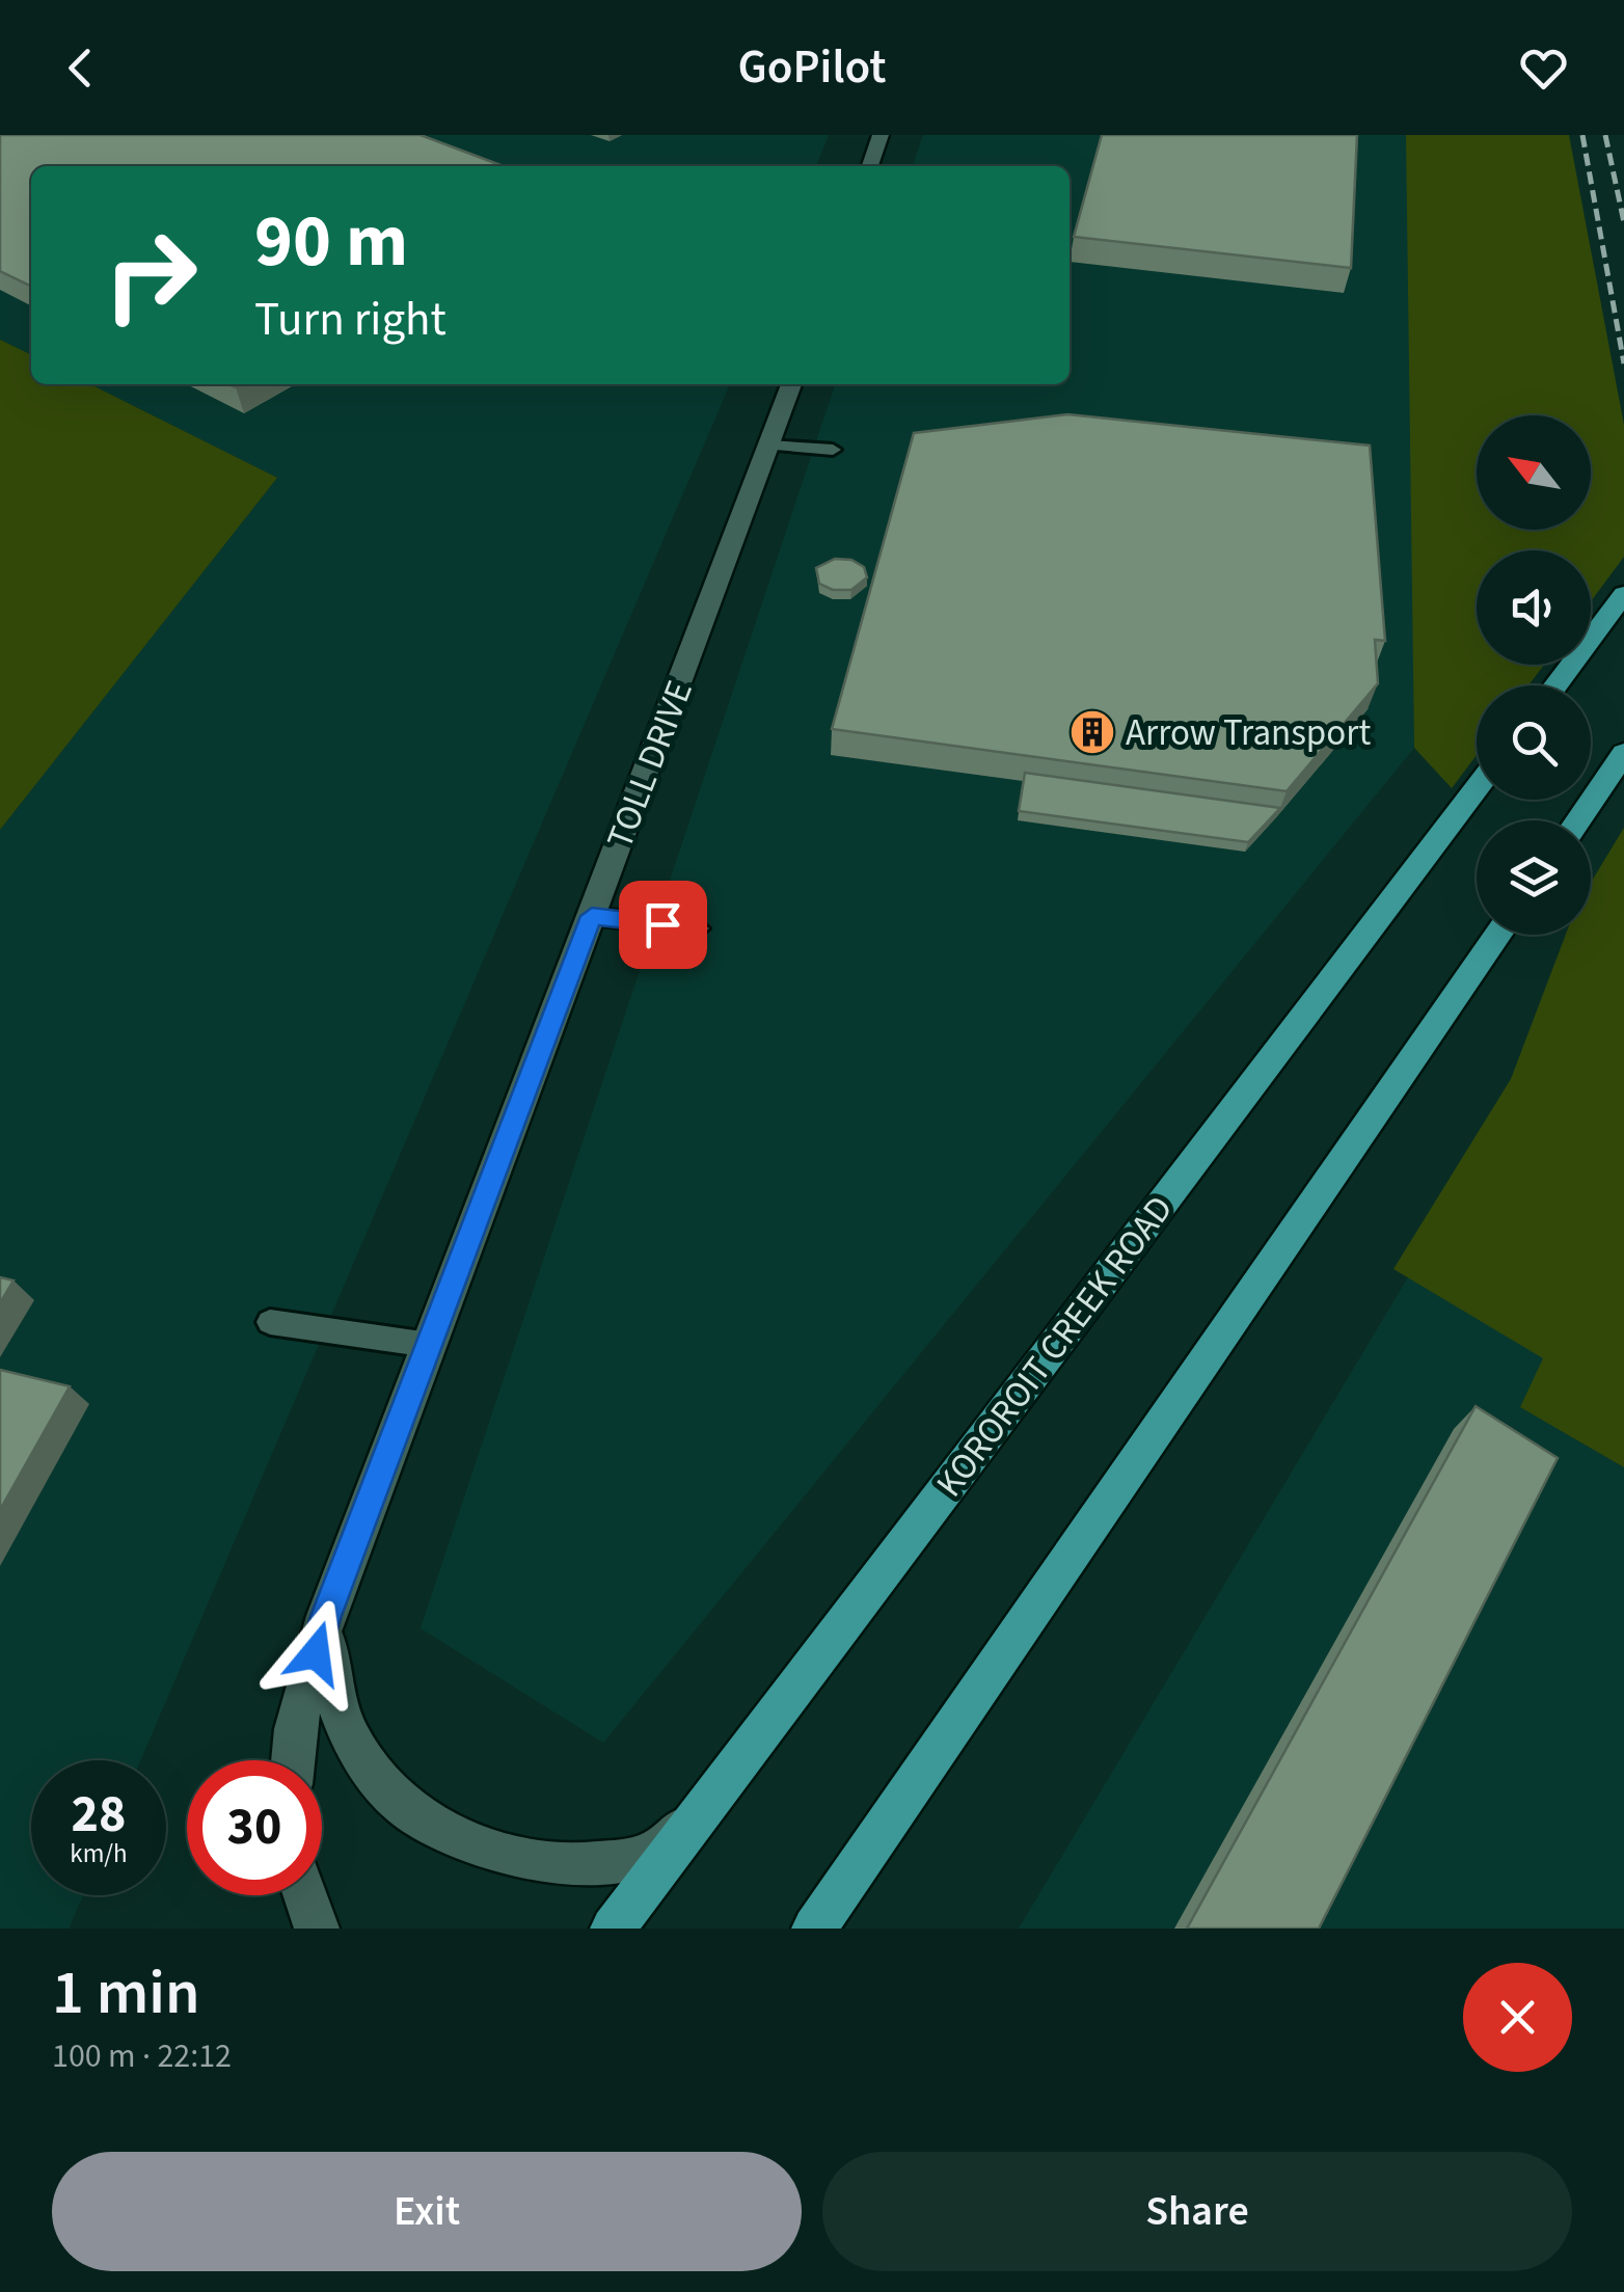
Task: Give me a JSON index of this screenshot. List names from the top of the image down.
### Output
{
  "streets": {
    "main road": ["KOROROIT CREEK ROAD"],
    "street": ["TOLL DRIVE"]
  },
  "crossings": [
    ["TOLL DRIVE", "KOROROIT CREEK ROAD"]
  ],
  "places": {
    "building": ["Arrow Transport"]
  },
  "north": "top left",
  "page": {
    "header": "GoPilot",
    "turn": ["90 m", "Turn right"],
    "speed": "28 km/h",
    "limit": "30",
    "heading": ["1 min", "100 m · 22:12"],
    "buttons": ["Exit", "Share"]
  }
}
